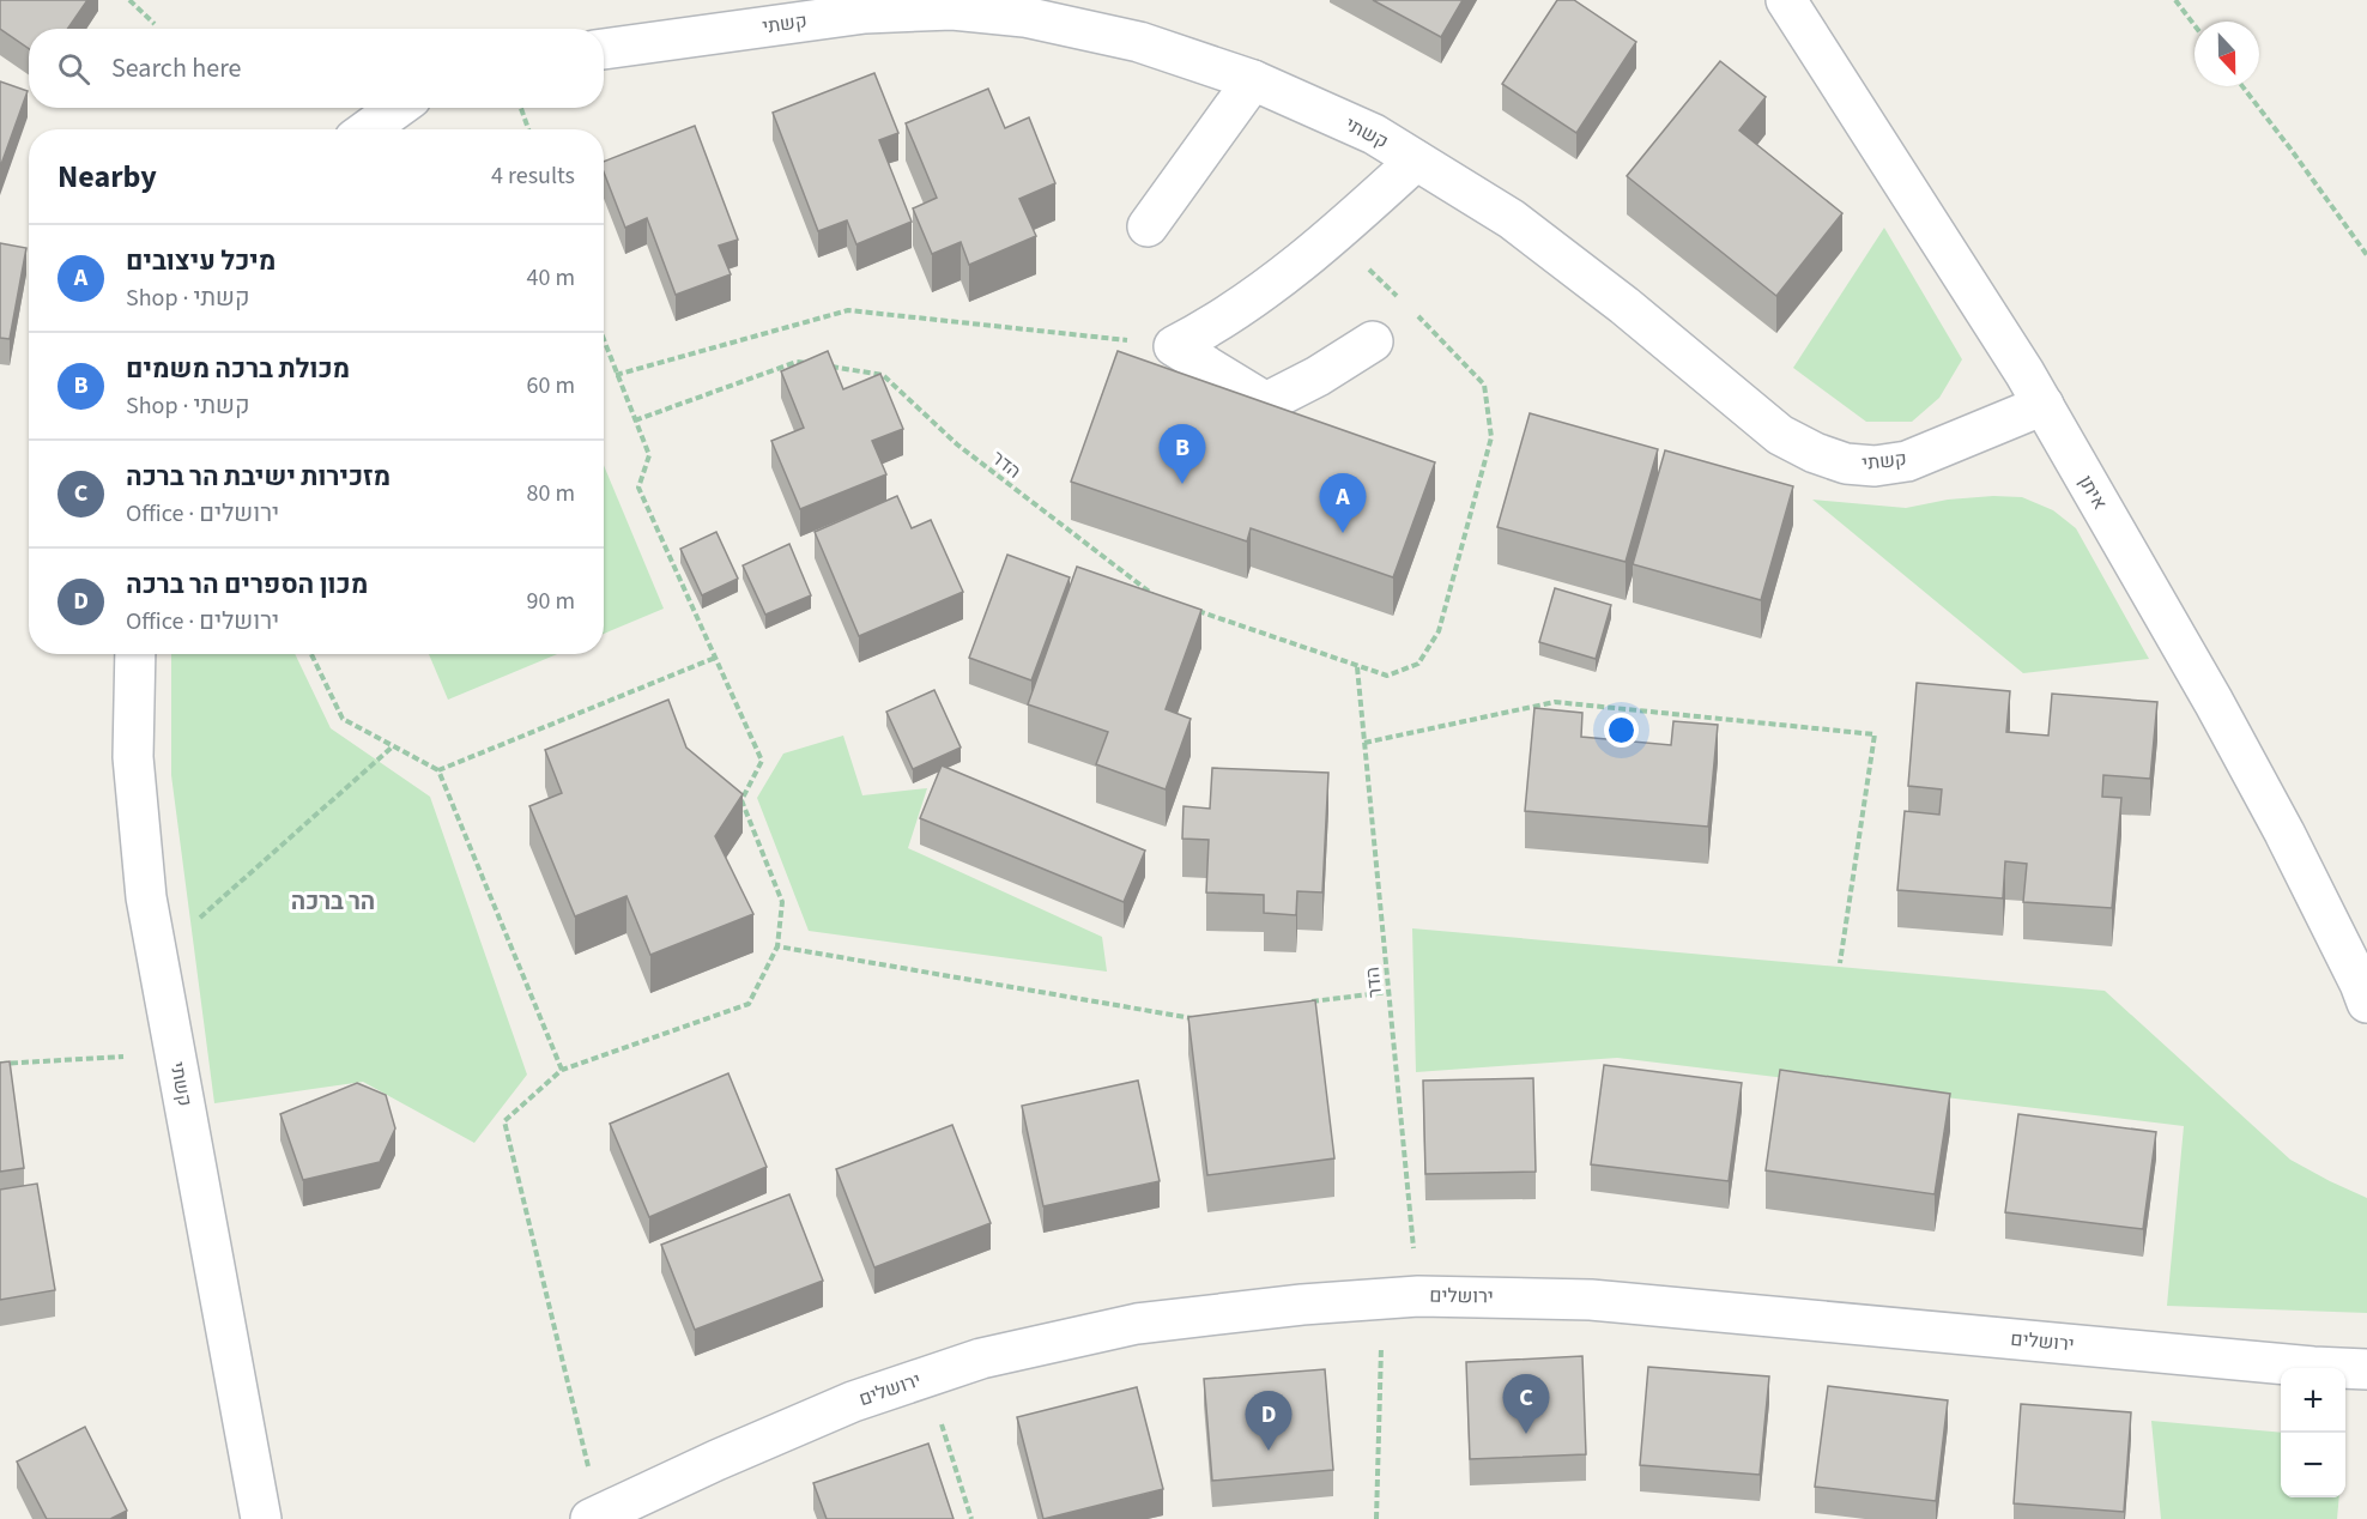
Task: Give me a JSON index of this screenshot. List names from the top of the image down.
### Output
{
  "streets": {
    "street": ["קשתי", "איתן", "ירושלים"],
    "path": ["הדר"]
  },
  "crossings": [
    ["קשתי", "איתן"],
    ["הדר", "ירושלים"]
  ],
  "districts": ["הר ברכה"],
  "north": "bottom",
  "page": {
    "search": "Search here",
    "heading": ["Nearby", "4 results"],
    "list": [
      {
        "mark": "A",
        "name": "מיכל עיצובים",
        "note": "Shop · קשתי",
        "value": "40 m"
      },
      {
        "mark": "B",
        "name": "מכולת ברכה משמים",
        "note": "Shop · קשתי",
        "value": "60 m"
      },
      {
        "mark": "C",
        "name": "מזכירות ישיבת הר ברכה",
        "note": "Office · ירושלים",
        "value": "80 m"
      },
      {
        "mark": "D",
        "name": "מכון הספרים הר ברכה",
        "note": "Office · ירושלים",
        "value": "90 m"
      }
    ],
    "pins": [
      "B",
      "A",
      "C",
      "D"
    ],
    "map_buttons": ["+", "−"]
  }
}
